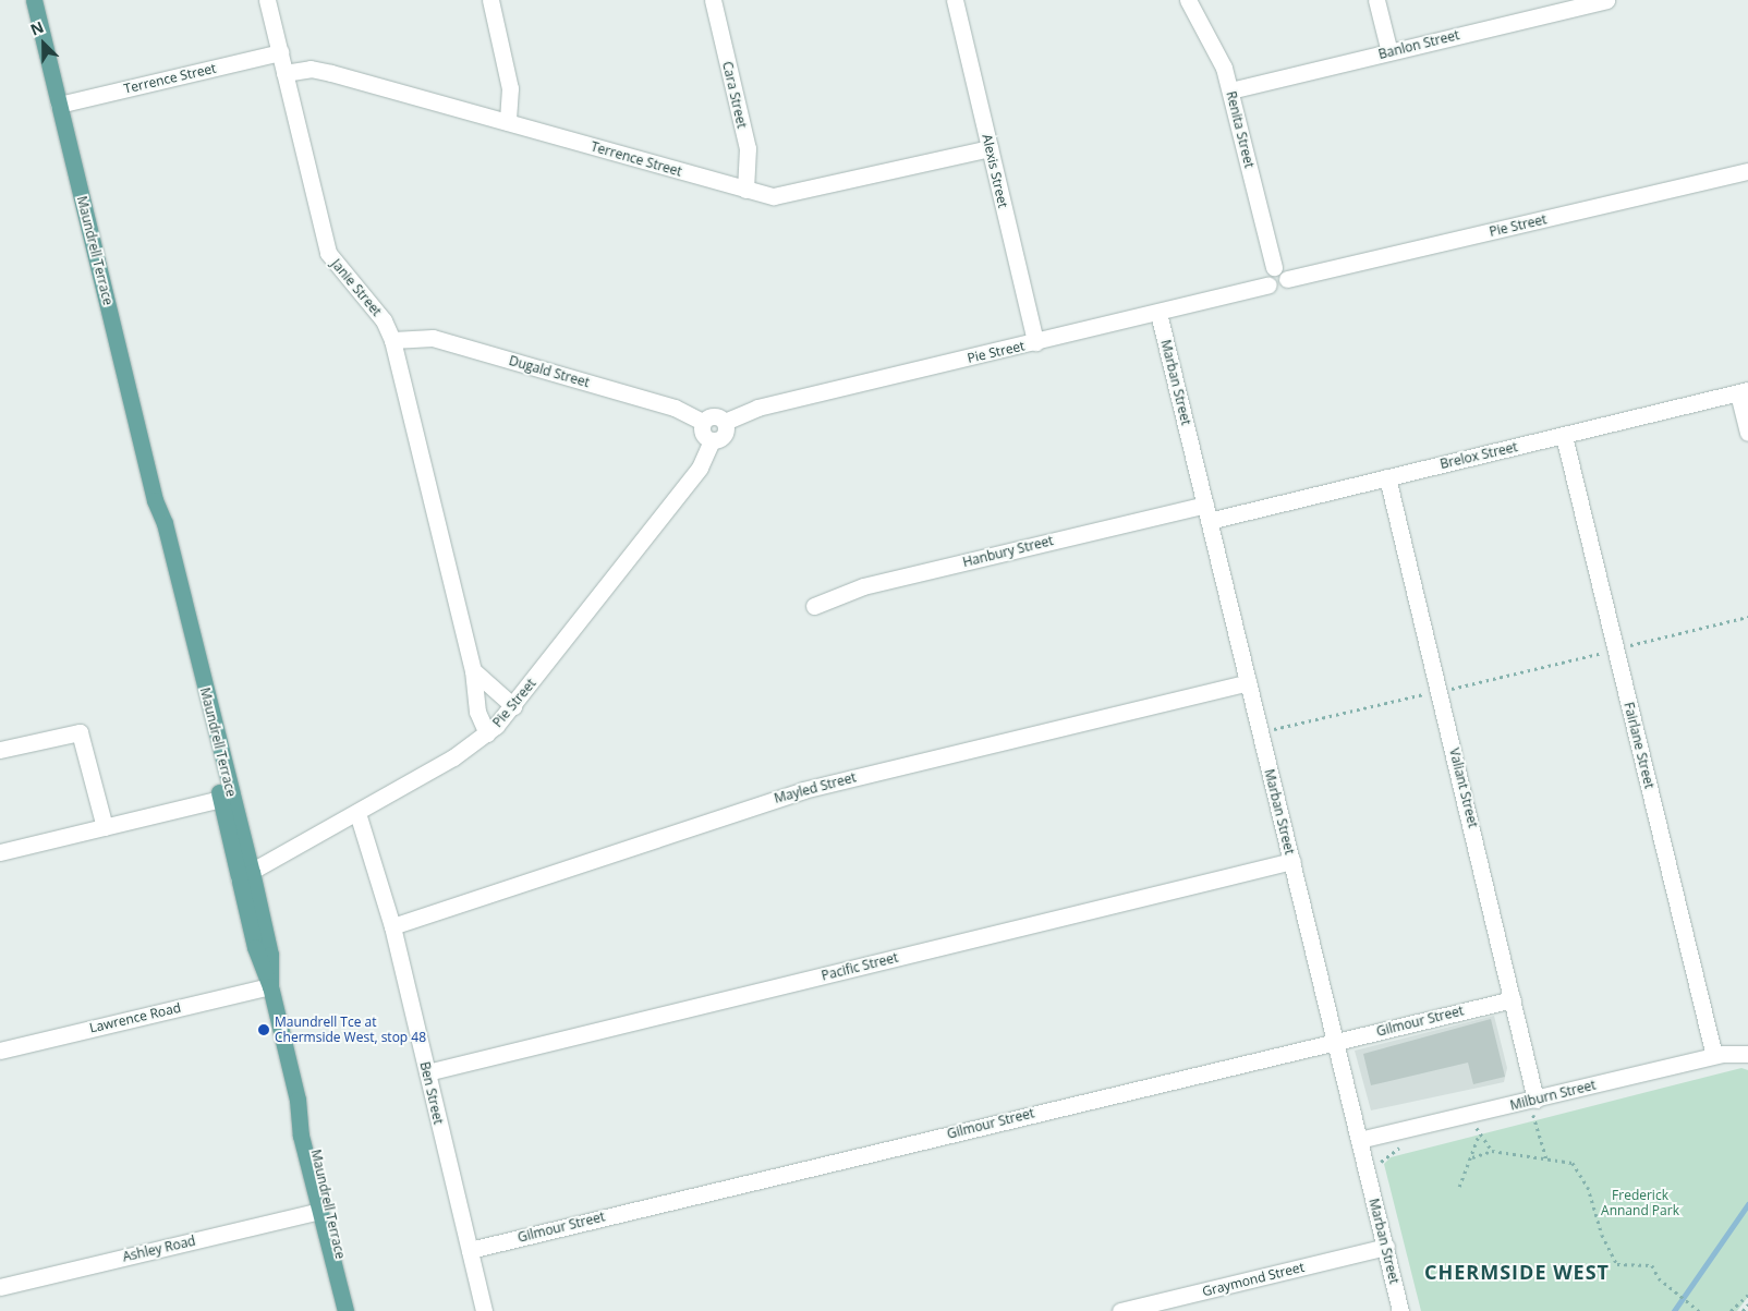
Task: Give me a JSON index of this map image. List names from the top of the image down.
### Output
{
  "streets": {
    "main road": ["Maundrell Terrace"],
    "street": [
      "Banlon Street",
      "Terrence Street",
      "Cara Street",
      "Renita Street",
      "Alexis Street",
      "Pie Street",
      "Janie Street",
      "Dugald Street",
      "Marban Street",
      "Brelox Street",
      "Hanbury Street",
      "Fairlane Street",
      "Mayled Street",
      "Valiant Street",
      "Pacific Street",
      "Lawrence Road",
      "Gilmour Street",
      "Ben Street",
      "Milburn Street",
      "Ashley Road",
      "Graymond Street"
    ]
  },
  "crossings": [
    ["Banlon Street", "Renita Street"],
    ["Terrence Street", "Cara Street"],
    ["Terrence Street", "Alexis Street"],
    ["Terrence Street", "Maundrell Terrace"],
    ["Terrence Street", "Janie Street"],
    ["Renita Street", "Pie Street"],
    ["Alexis Street", "Pie Street"],
    ["Pie Street", "Maundrell Terrace"],
    ["Pie Street", "Janie Street"],
    ["Pie Street", "Dugald Street"],
    ["Pie Street", "Marban Street"],
    ["Pie Street", "Ben Street"],
    ["Maundrell Terrace", "Lawrence Road"],
    ["Maundrell Terrace", "Ashley Road"],
    ["Janie Street", "Dugald Street"],
    ["Marban Street", "Brelox Street"],
    ["Marban Street", "Hanbury Street"],
    ["Marban Street", "Mayled Street"],
    ["Marban Street", "Pacific Street"],
    ["Marban Street", "Gilmour Street"],
    ["Marban Street", "Milburn Street"],
    ["Marban Street", "Graymond Street"],
    ["Brelox Street", "Hanbury Street"],
    ["Brelox Street", "Fairlane Street"],
    ["Brelox Street", "Valiant Street"],
    ["Fairlane Street", "Milburn Street"],
    ["Mayled Street", "Ben Street"],
    ["Valiant Street", "Gilmour Street"],
    ["Valiant Street", "Milburn Street"],
    ["Pacific Street", "Ben Street"],
    ["Gilmour Street", "Ben Street"]
  ],
  "districts": ["CHERMSIDE WEST"],
  "parks": ["Frederick Annand Park"],
  "places": ["Maundrell Tce at Chermside West, stop 48"],
  "north": "top left"
}
